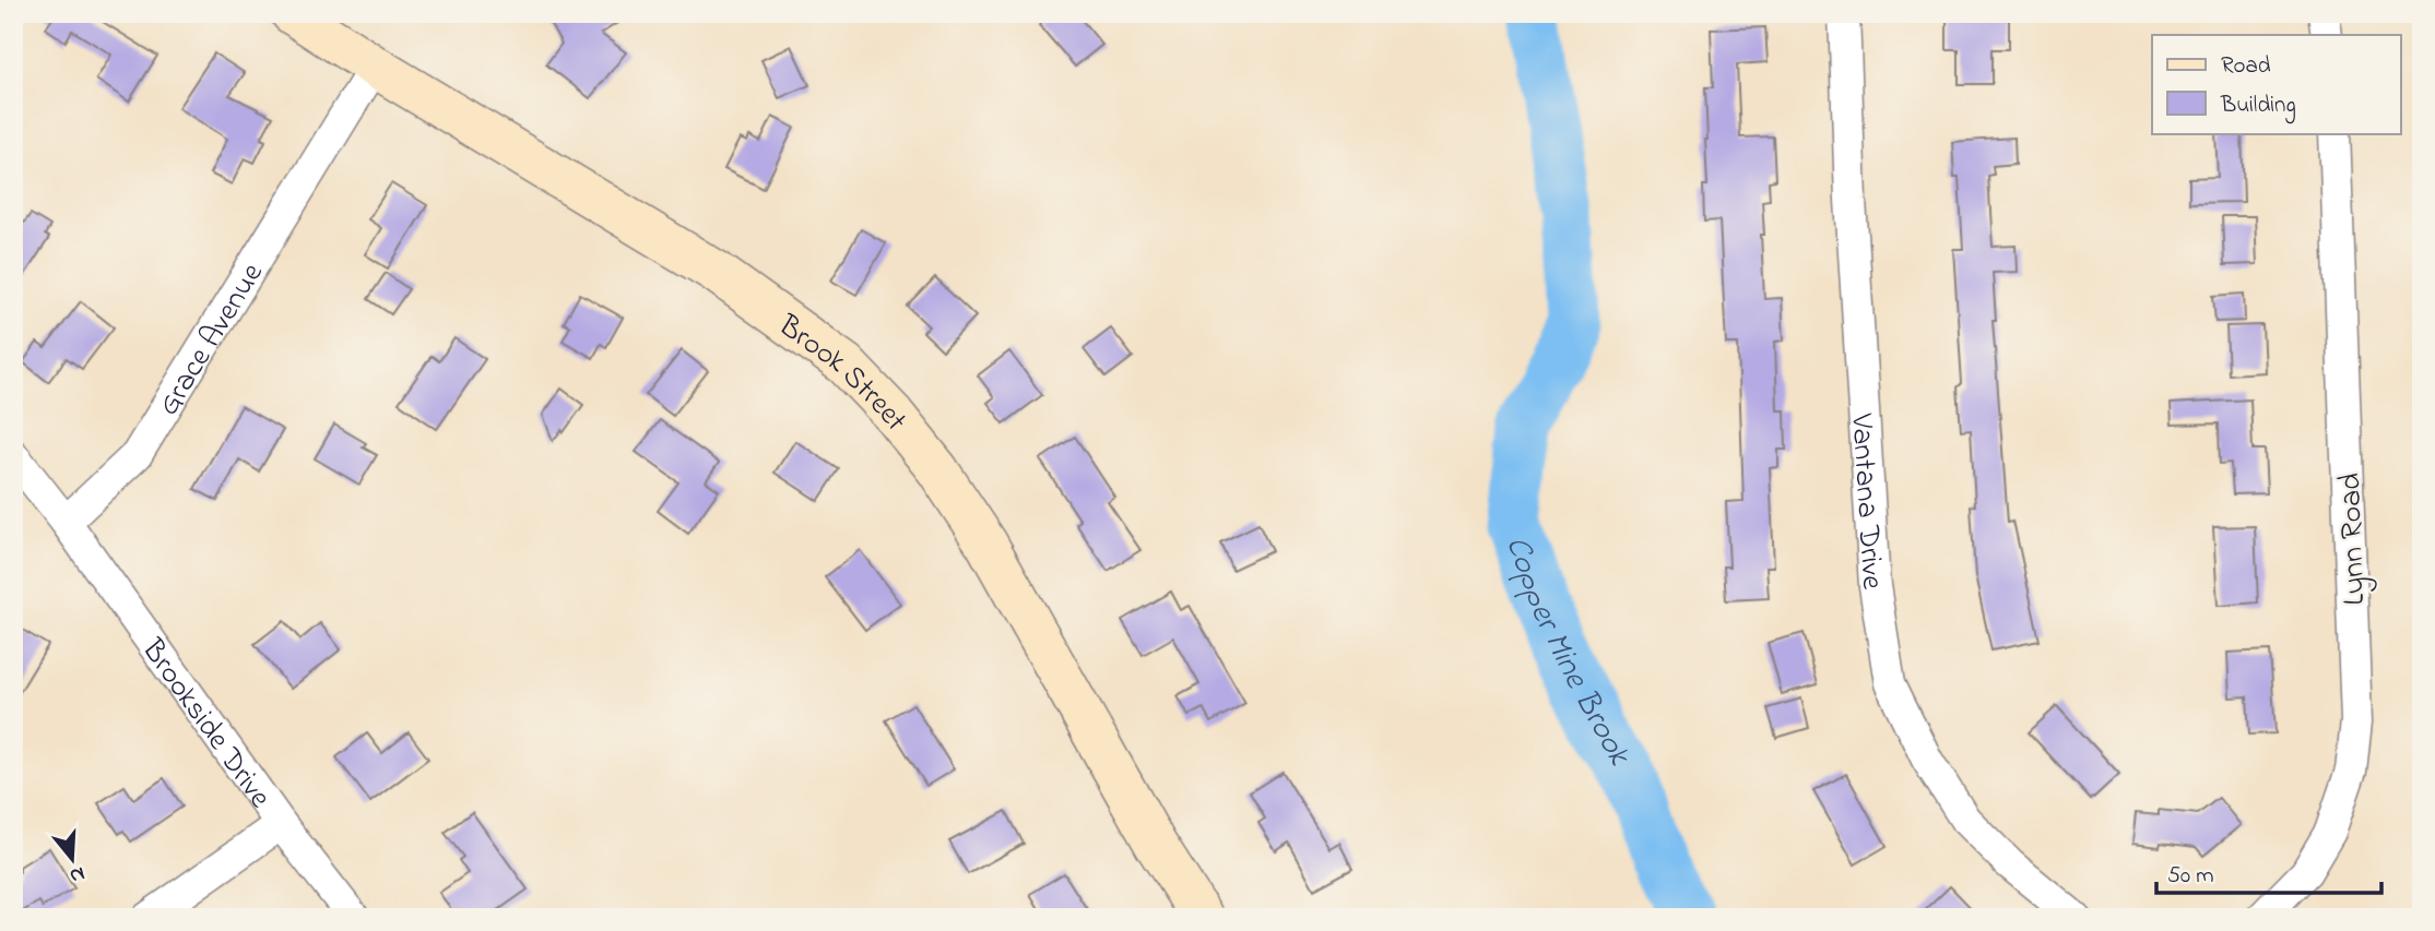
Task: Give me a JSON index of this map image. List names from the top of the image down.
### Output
{
  "streets": {
    "street": [
      "Grace Avenue",
      "Brook Street",
      "Vantana Drive",
      "Lynn Road",
      "Brookside Drive"
    ]
  },
  "crossings": [
    ["Grace Avenue", "Brook Street"],
    ["Grace Avenue", "Brookside Drive"]
  ],
  "water": ["Copper Mine Brook"],
  "legend": ["Road", "Building"],
  "scale_bar": "50 m",
  "north": "bottom"
}
